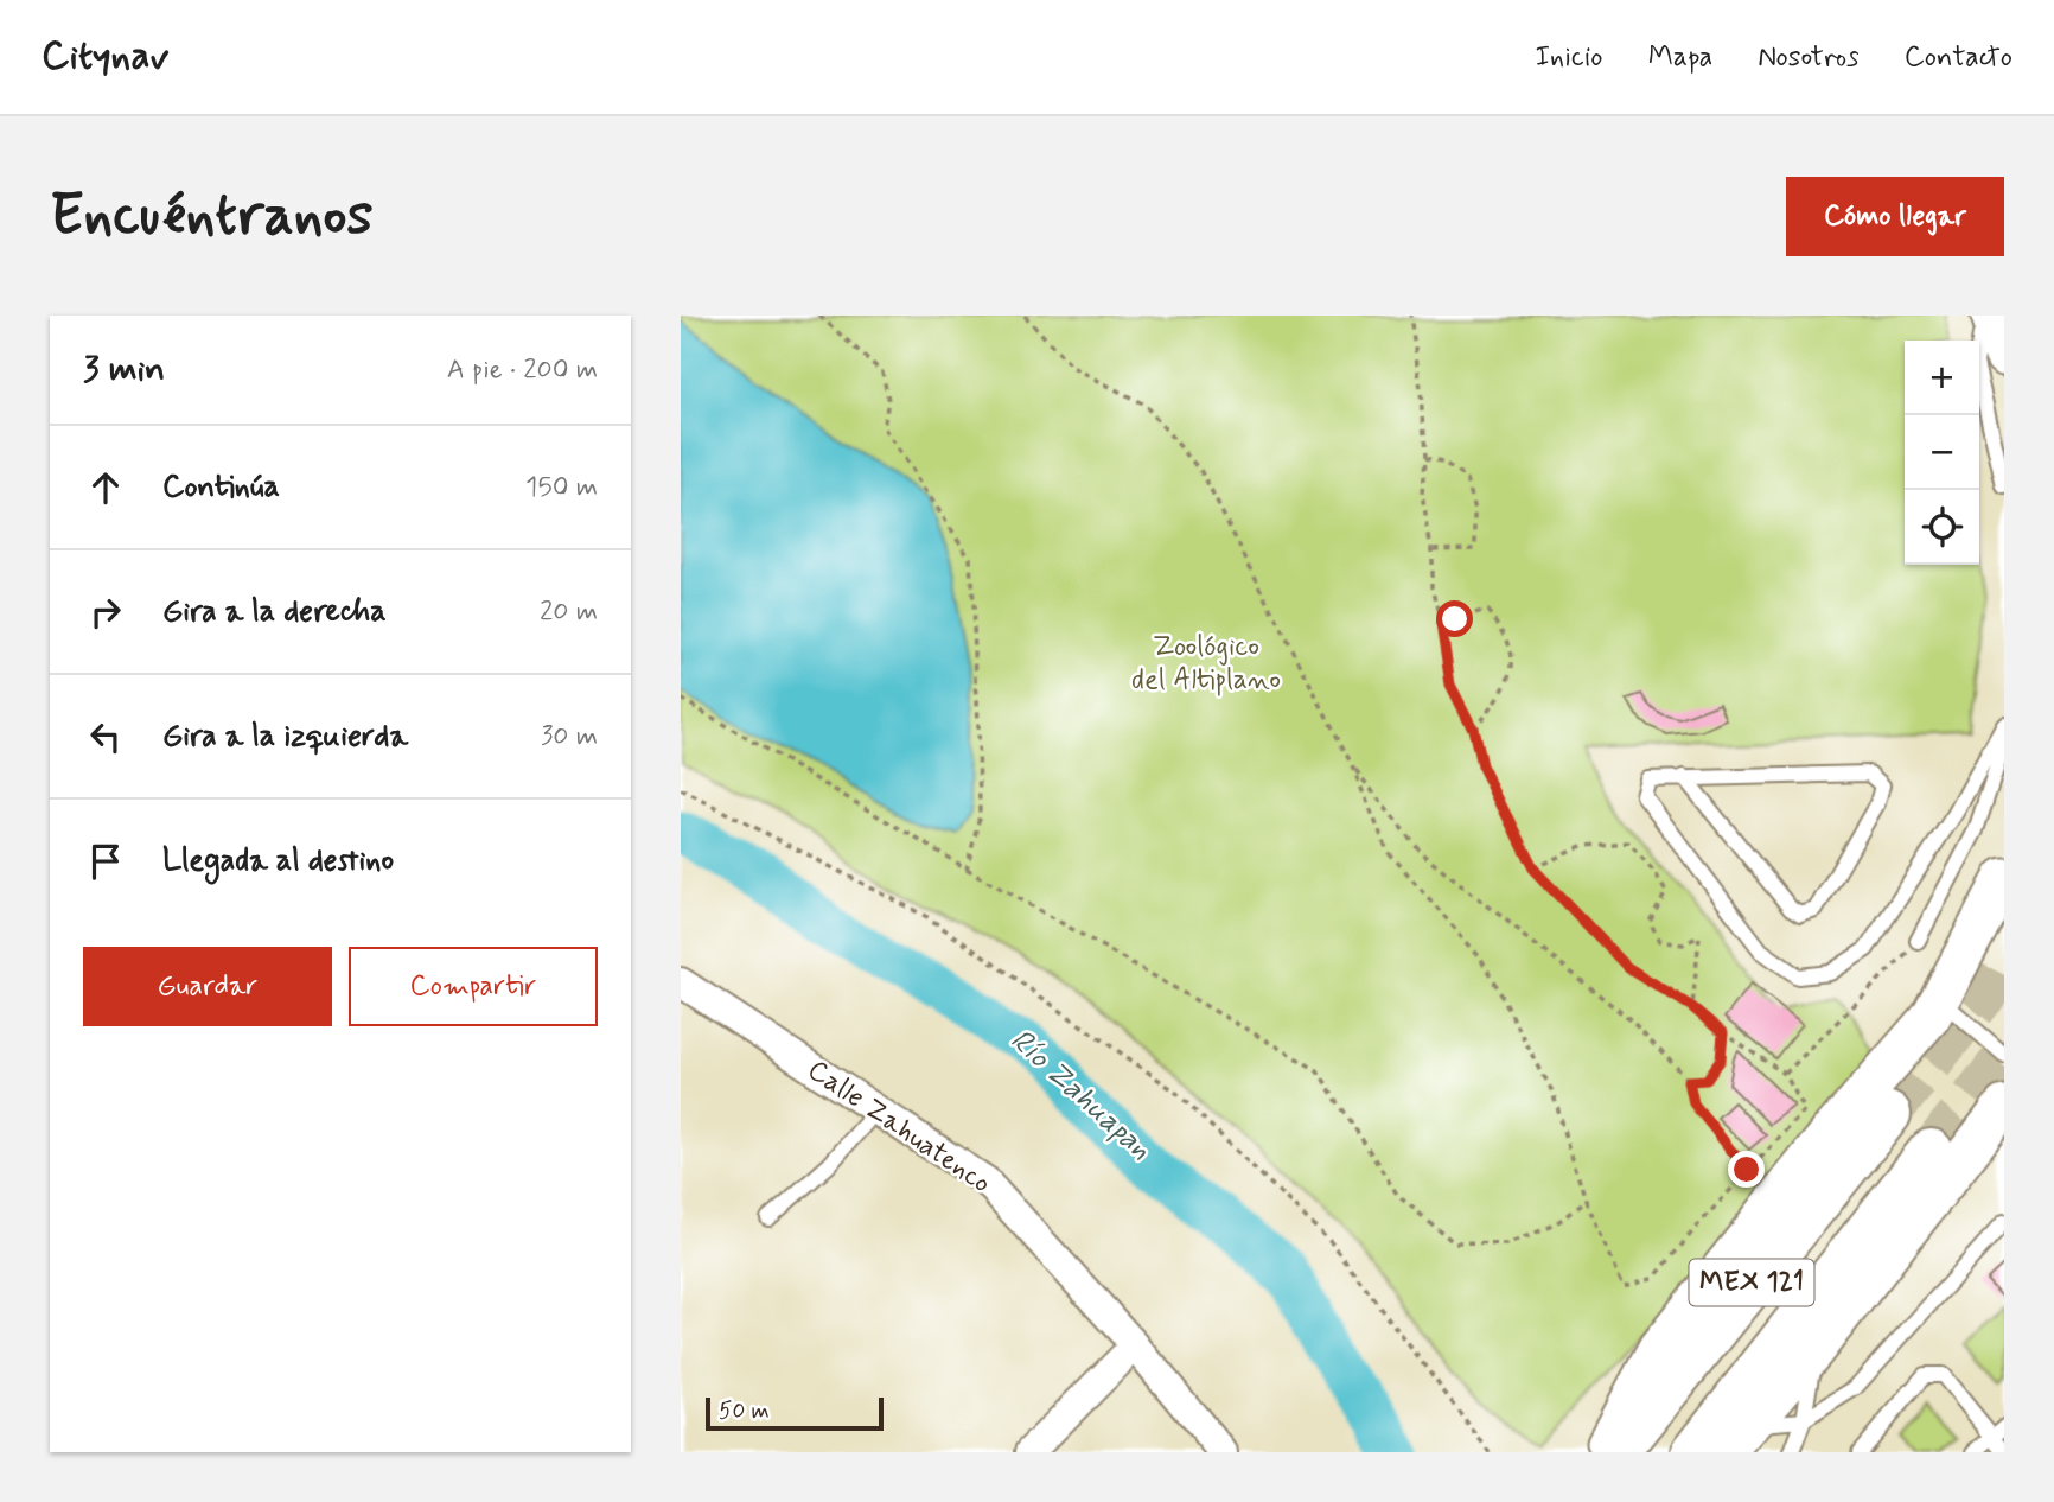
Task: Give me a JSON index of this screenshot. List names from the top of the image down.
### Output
{
  "streets": {
    "main road": ["MEX 121"],
    "street": ["Calle Zahuatenco"]
  },
  "water": ["Río Zahuapan"],
  "parks": ["Zoológico del Altiplano"],
  "scale_bar": "50 m",
  "page": {
    "header": "Citynav",
    "nav": [
      "Inicio",
      "Mapa",
      "Nosotros",
      "Contacto"
    ],
    "buttons": [
      "Cómo llegar",
      ["Guardar", "Compartir"]
    ],
    "title": "Encuéntranos",
    "heading": ["3 min", "A pie · 200 m"],
    "map_buttons": ["+", "−"],
    "list": [
      ["Continúa", "150 m"],
      ["Gira a la derecha", "20 m"],
      ["Gira a la izquierda", "30 m"],
      "Llegada al destino"
    ],
    "scale": "50 m"
  }
}
